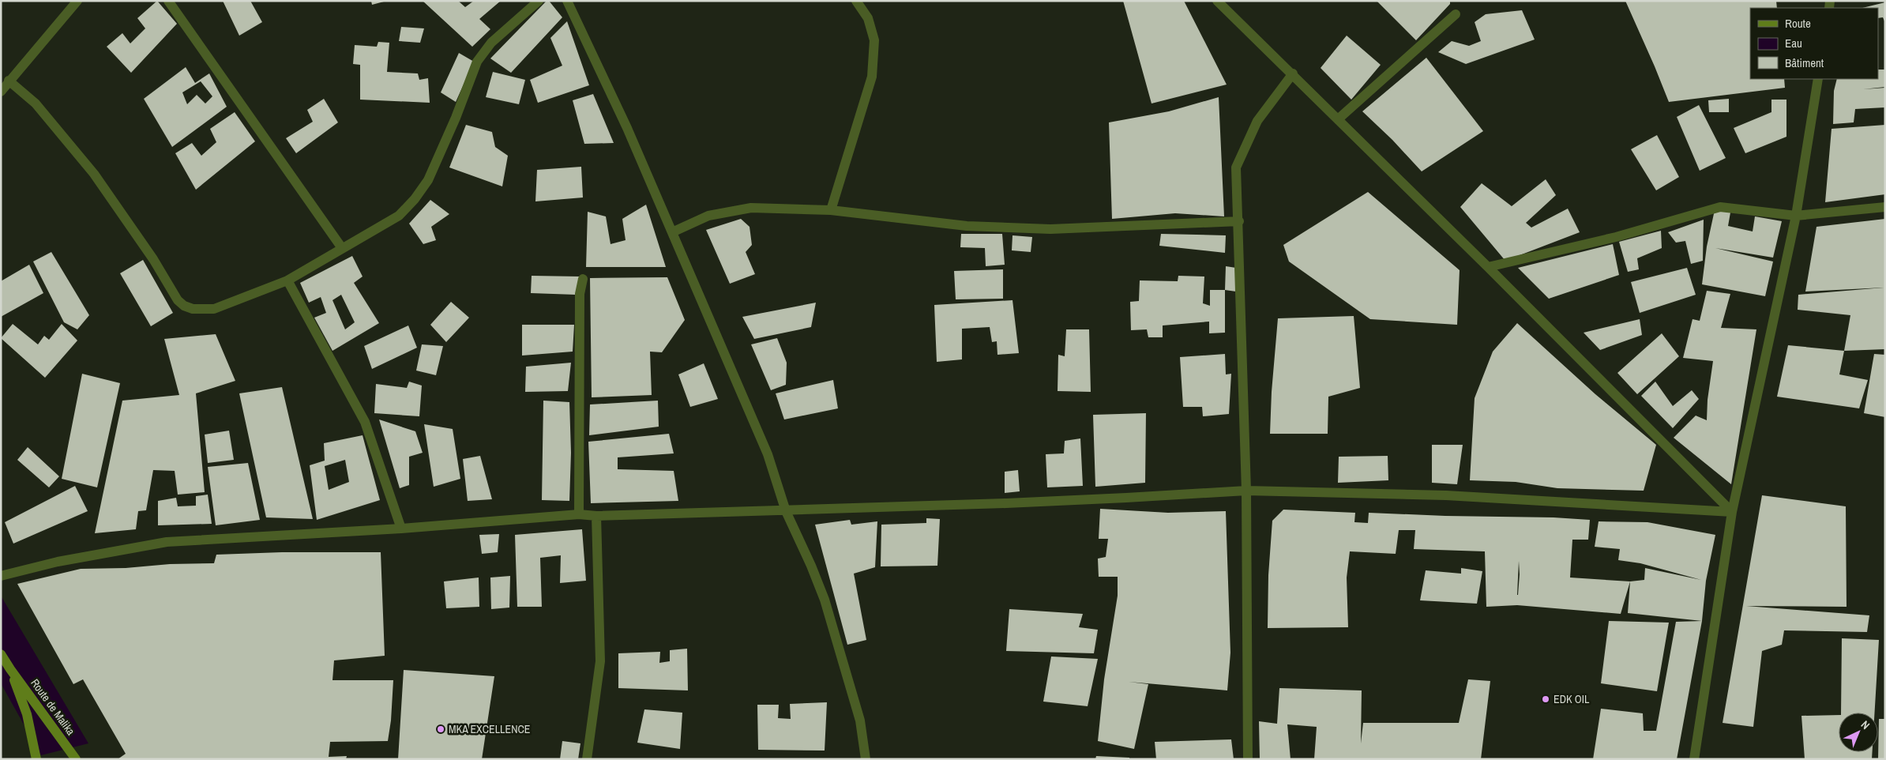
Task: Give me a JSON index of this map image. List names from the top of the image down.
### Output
{
  "streets": {
    "main road": ["Route de Malika"]
  },
  "places": ["EDK OIL", "MKA EXCELLENCE"],
  "legend": ["Route", "Eau", "Bâtiment"],
  "north": "top right"
}
